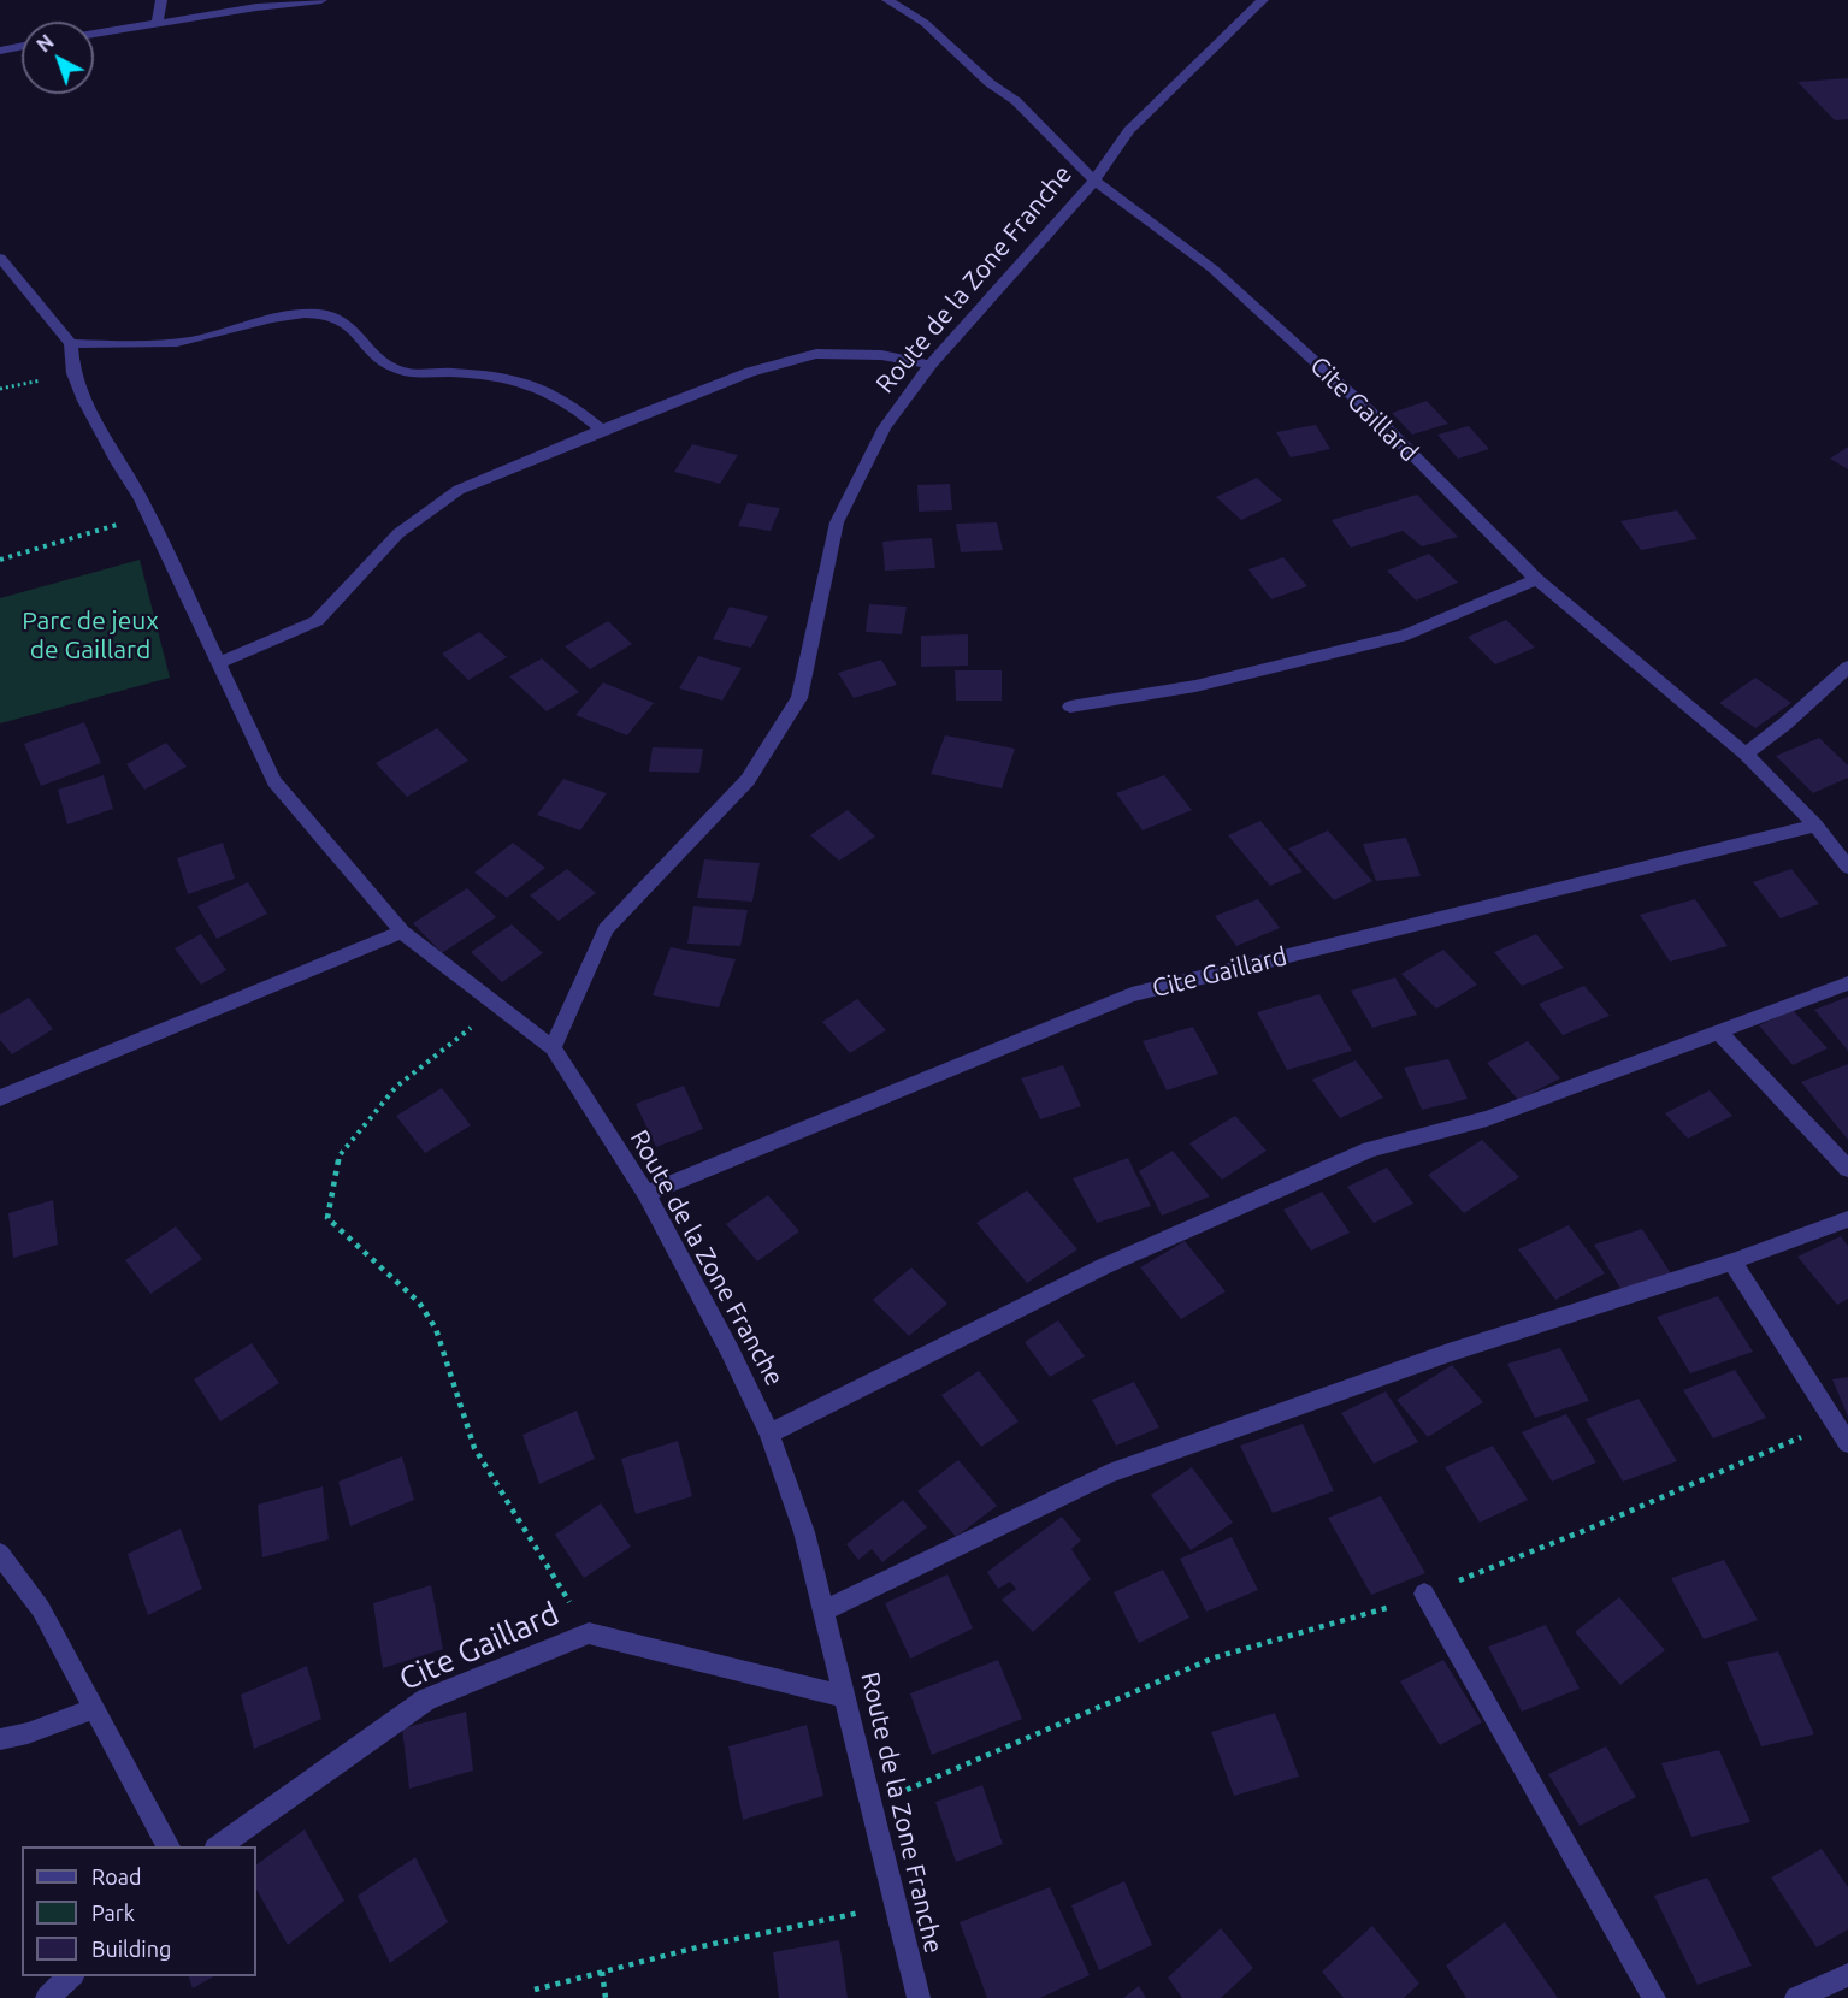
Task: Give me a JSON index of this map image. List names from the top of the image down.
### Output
{
  "streets": {
    "street": ["Route de la Zone Franche", "Cite Gaillard"]
  },
  "crossings": [
    ["Route de la Zone Franche", "Cite Gaillard"]
  ],
  "parks": ["Parc de jeux de Gaillard"],
  "legend": ["Road", "Park", "Building"],
  "north": "top left"
}
